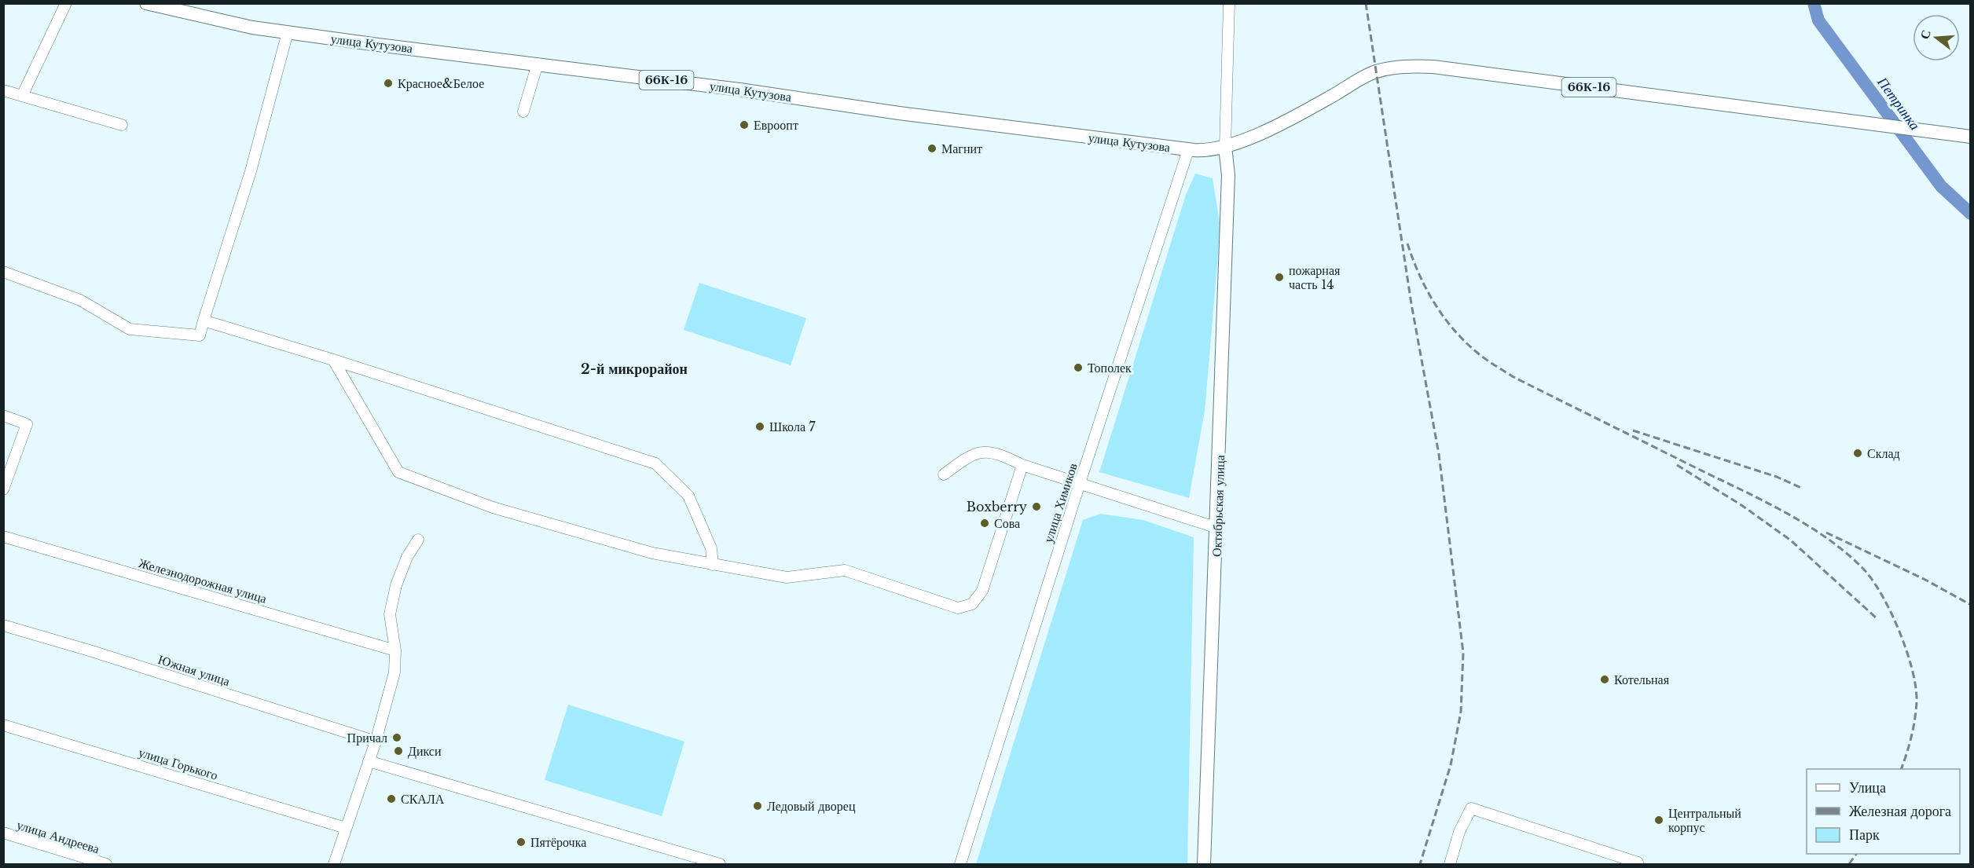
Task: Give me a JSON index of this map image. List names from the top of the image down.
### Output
{
  "streets": {
    "main road": ["улица Кутузова", "66К-16", "Октябрьская улица"],
    "street": [
      "улица Химиков",
      "Железнодорожная улица",
      "Южная улица",
      "улица Горького",
      "улица Андреева"
    ]
  },
  "crossings": [
    ["улица Кутузова", "66К-16"],
    ["улица Кутузова", "улица Химиков"],
    ["66К-16", "улица Химиков"],
    ["66К-16", "Октябрьская улица"]
  ],
  "districts": ["2-й микрорайон"],
  "water": ["Петринка"],
  "places": [
    "Красное&Белое",
    "Евроопт",
    "Магнит",
    "пожарная часть 14",
    "Тополек",
    "Школа 7",
    "Склад",
    "Boxberry",
    "Сова",
    "Котельная",
    "Причал",
    "Дикси",
    "СКАЛА",
    "Ледовый дворец",
    "Центральный корпус",
    "Пятёрочка"
  ],
  "legend": ["Улица", "Железная дорога", "Парк"],
  "north": "left"
}
